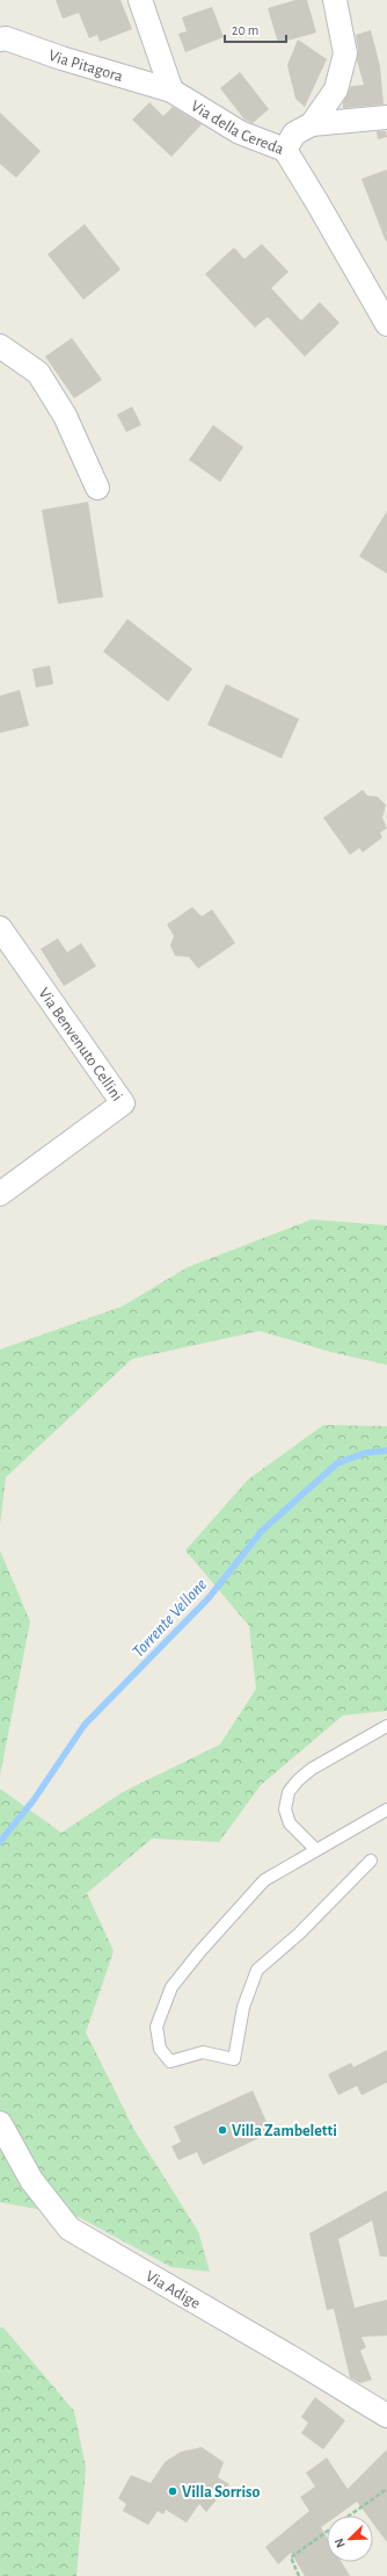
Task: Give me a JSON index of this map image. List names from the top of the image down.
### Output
{
  "streets": {
    "street": [
      "Via Pitagora",
      "Via della Cereda",
      "Via Benvenuto Cellini",
      "Via Adige"
    ]
  },
  "crossings": [
    ["Via Pitagora", "Via della Cereda"]
  ],
  "water": ["Torrente Vellone"],
  "places": ["Villa Zambeletti", "Villa Sorriso"],
  "scale_bar": "20 m",
  "north": "bottom left"
}
